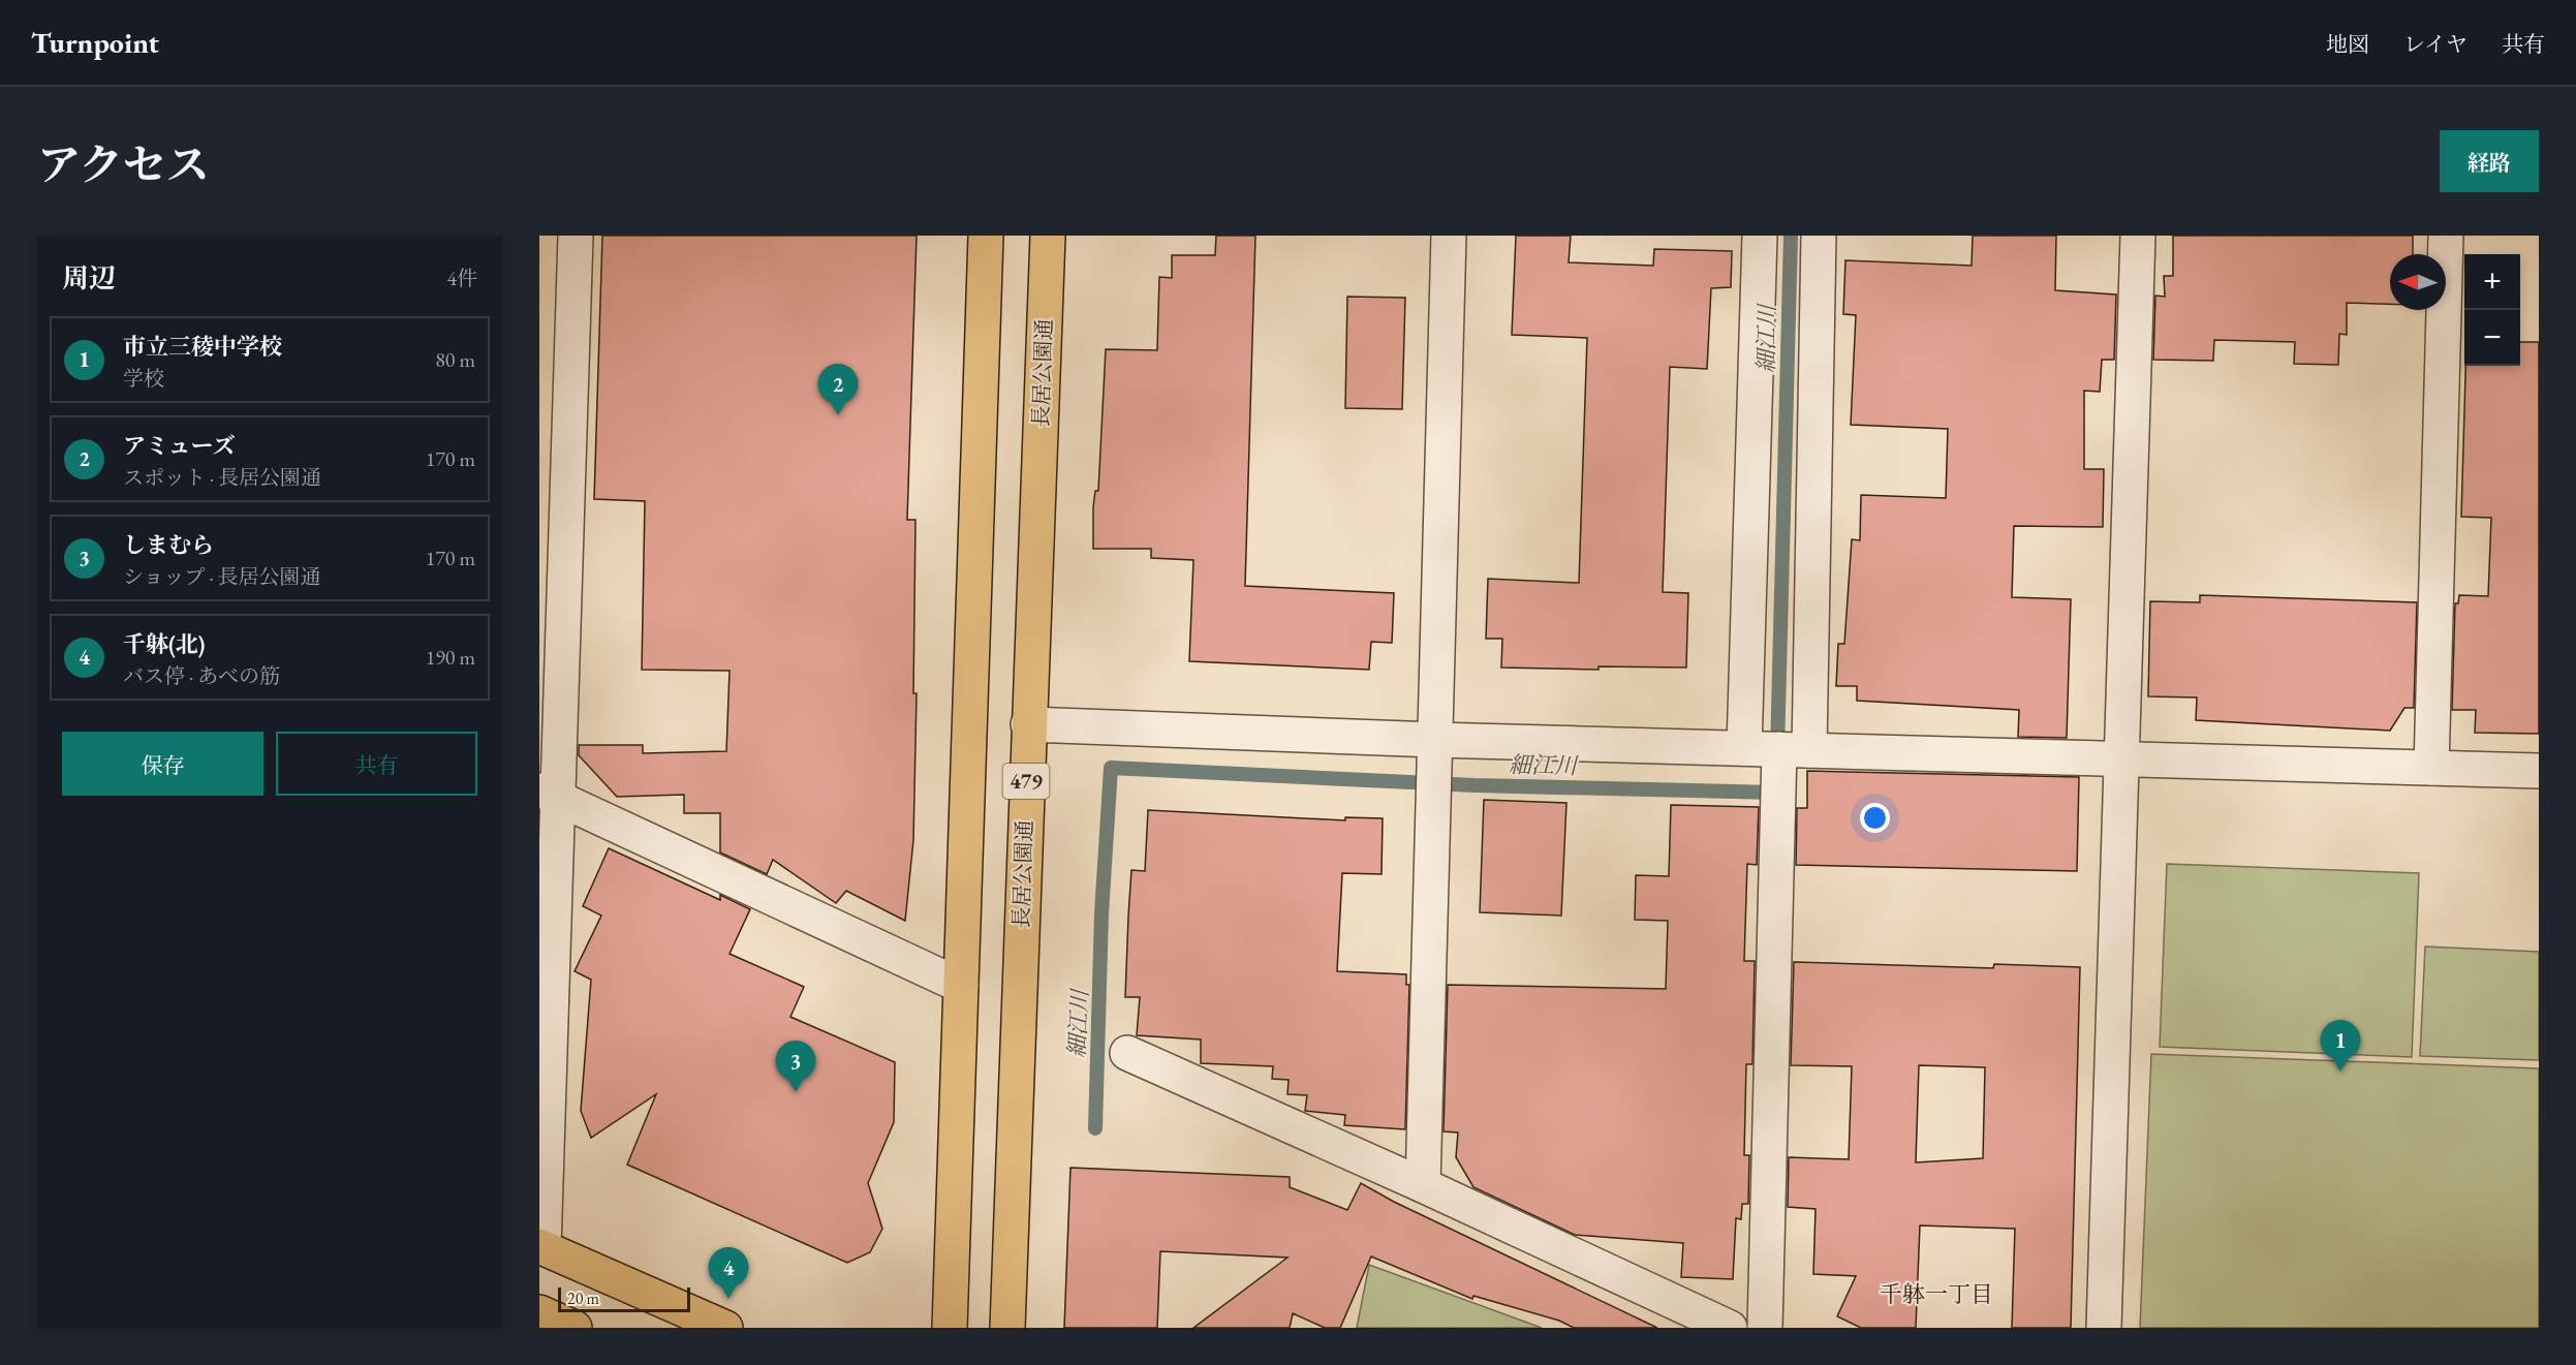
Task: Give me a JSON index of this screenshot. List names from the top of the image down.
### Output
{
  "streets": {
    "main road": ["長居公園通", "479"]
  },
  "districts": ["千躰一丁目"],
  "water": ["細江川"],
  "scale_bar": "20 m",
  "north": "left",
  "page": {
    "header": "Turnpoint",
    "nav": ["地図", "レイヤ", "共有"],
    "title": "アクセス",
    "buttons": [
      "経路",
      ["保存", "共有"]
    ],
    "heading": ["周辺", "4件"],
    "map_buttons": ["+", "−"],
    "list": [
      {
        "mark": "1",
        "name": "市立三稜中学校",
        "note": "学校",
        "value": "80 m"
      },
      {
        "mark": "2",
        "name": "アミューズ",
        "note": "スポット · 長居公園通",
        "value": "170 m"
      },
      {
        "mark": "3",
        "name": "しまむら",
        "note": "ショップ · 長居公園通",
        "value": "170 m"
      },
      {
        "mark": "4",
        "name": "千躰(北)",
        "note": "バス停 · あべの筋",
        "value": "190 m"
      }
    ],
    "pins": [
      "2",
      "1",
      "3",
      "4"
    ],
    "scale": "20 m"
  }
}
